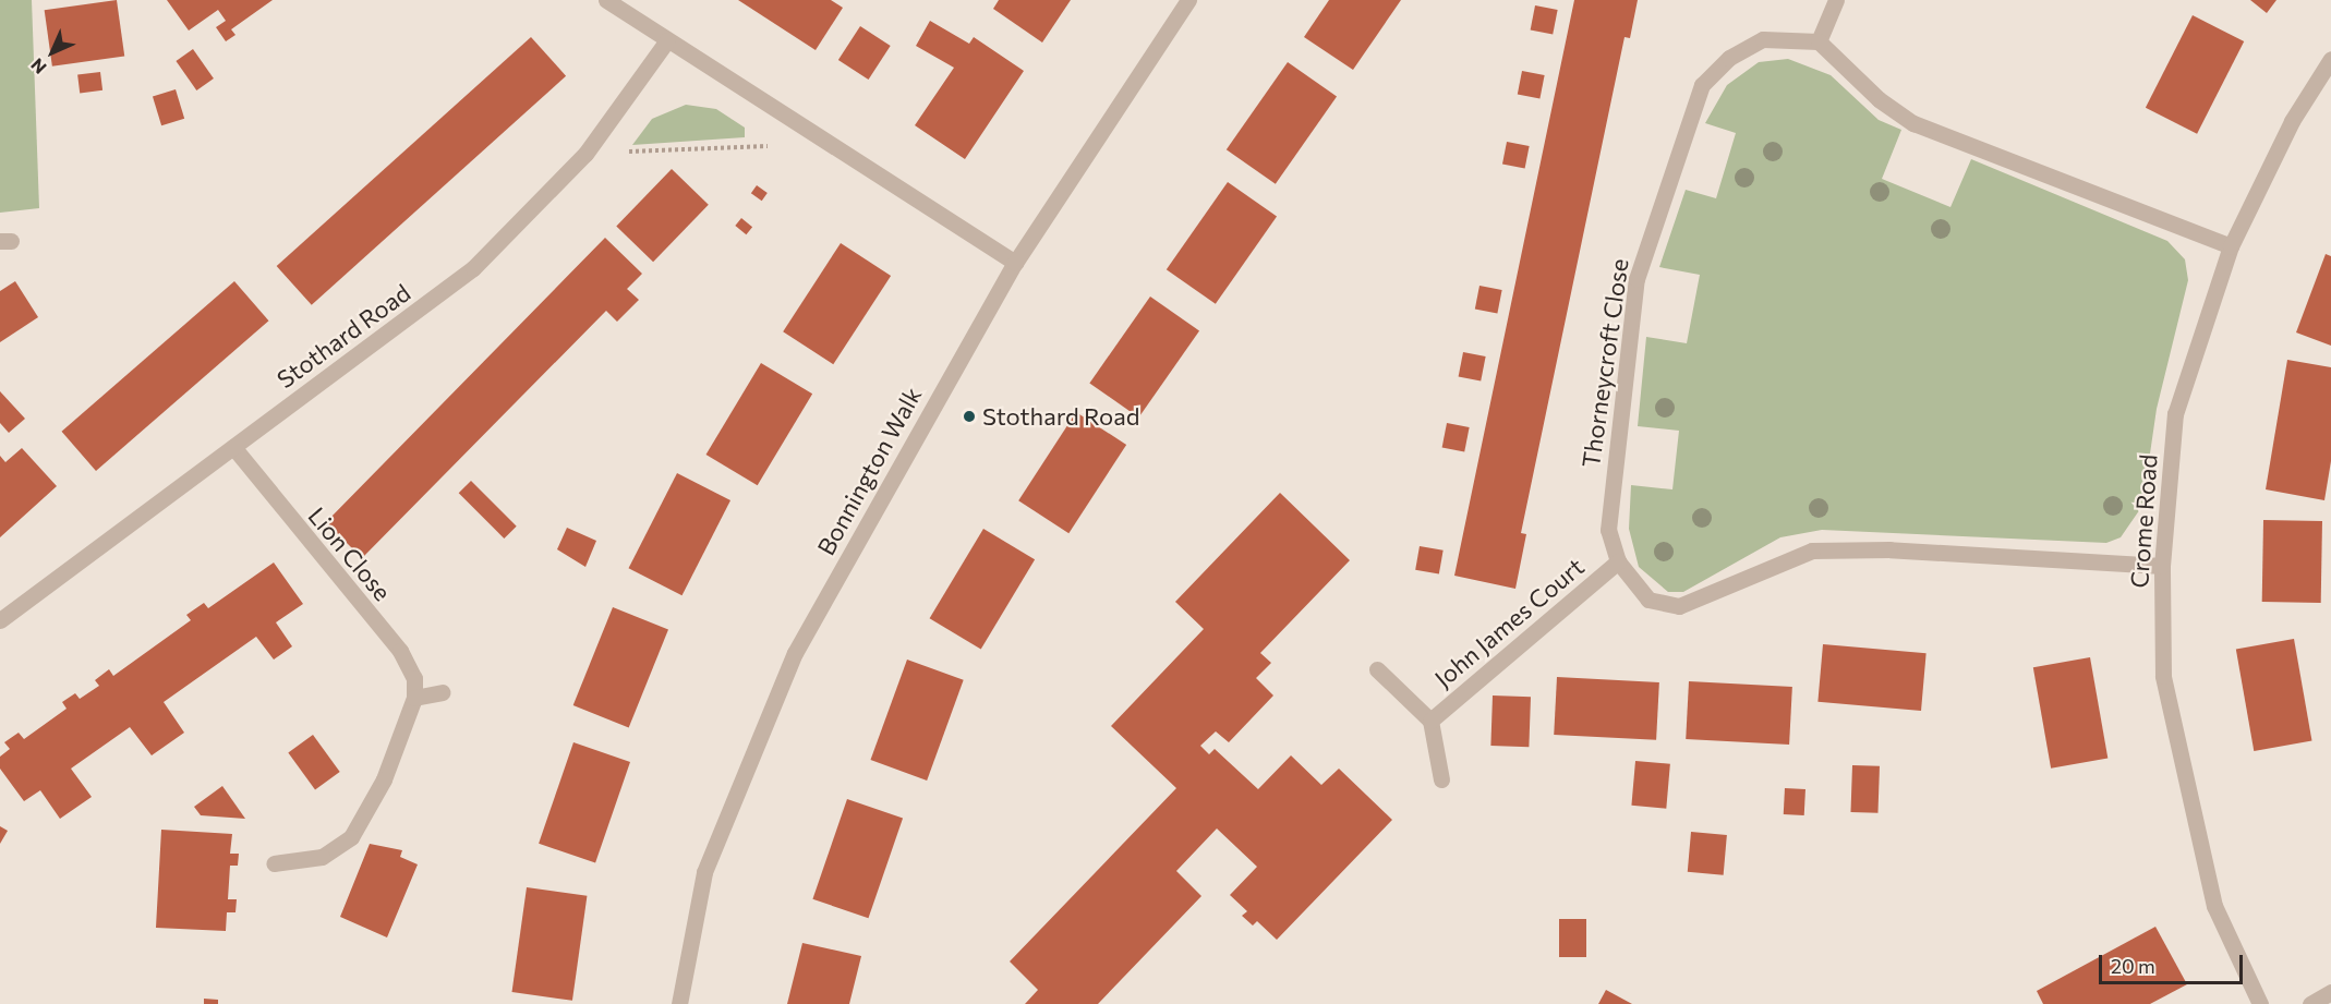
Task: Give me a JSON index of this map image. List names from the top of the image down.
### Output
{
  "streets": {
    "street": [
      "Stothard Road",
      "Thorneycroft Close",
      "Bonnington Walk",
      "Crome Road",
      "Lion Close",
      "John James Court"
    ]
  },
  "crossings": [
    ["Stothard Road", "Lion Close"],
    ["Thorneycroft Close", "Crome Road"],
    ["Thorneycroft Close", "John James Court"]
  ],
  "places": ["Stothard Road"],
  "scale_bar": "20 m",
  "north": "bottom left"
}
